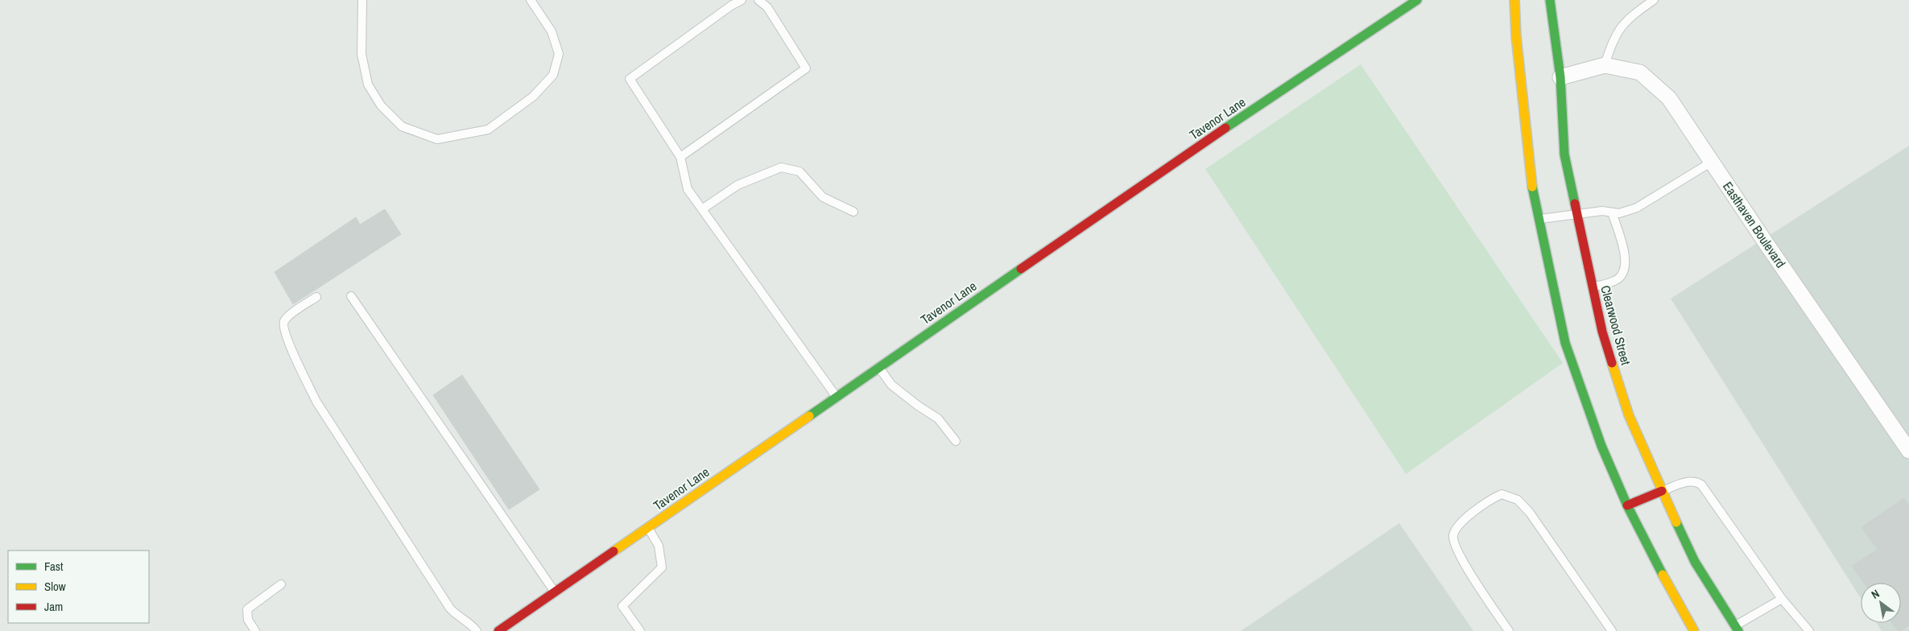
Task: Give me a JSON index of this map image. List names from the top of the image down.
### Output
{
  "streets": {
    "main road": ["Tavenor Lane", "Clearwood Street"],
    "street": ["Easthaven Boulevard"]
  },
  "crossings": [
    ["Easthaven Boulevard", "Clearwood Street"]
  ],
  "legend": ["Fast", "Slow", "Jam"],
  "north": "top left"
}
